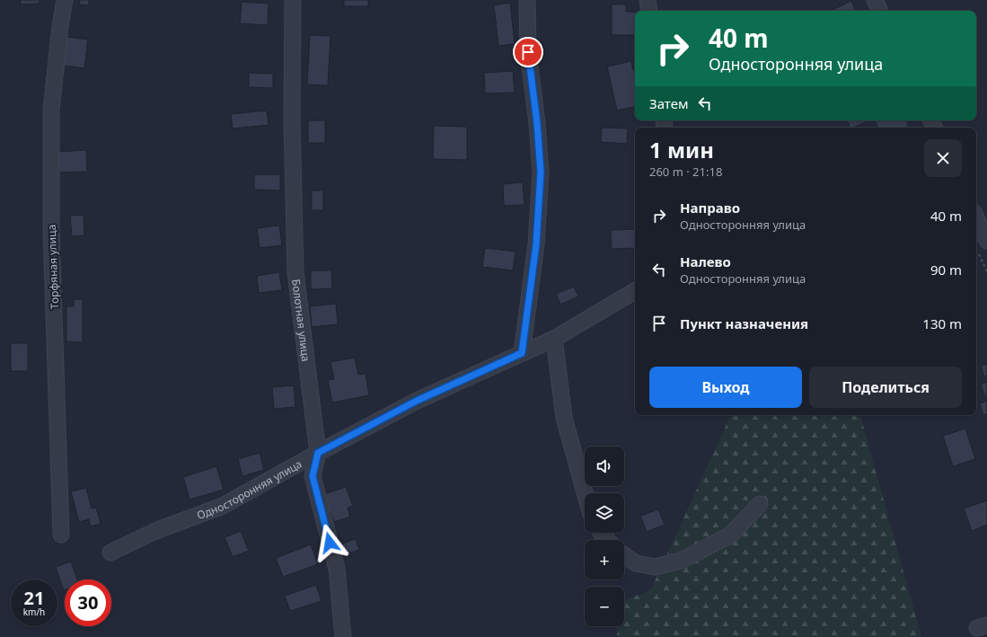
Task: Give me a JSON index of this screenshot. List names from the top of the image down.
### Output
{
  "streets": {
    "street": ["Торфяная улица", "Болотная улица", "Односторонняя улица"]
  },
  "crossings": [
    ["Болотная улица", "Односторонняя улица"]
  ],
  "page": {
    "turn": ["40 m", "Односторонняя улица"],
    "then": "Затем",
    "heading": ["1 мин", "260 m · 21:18"],
    "list": [
      {
        "name": "Направо",
        "note": "Односторонняя улица",
        "value": "40 m"
      },
      {
        "name": "Налево",
        "note": "Односторонняя улица",
        "value": "90 m"
      },
      {
        "name": "Пункт назначения",
        "value": "130 m"
      }
    ],
    "buttons": ["Выход", "Поделиться"],
    "map_buttons": ["+", "−"],
    "speed": "21 km/h",
    "limit": "30"
  }
}
